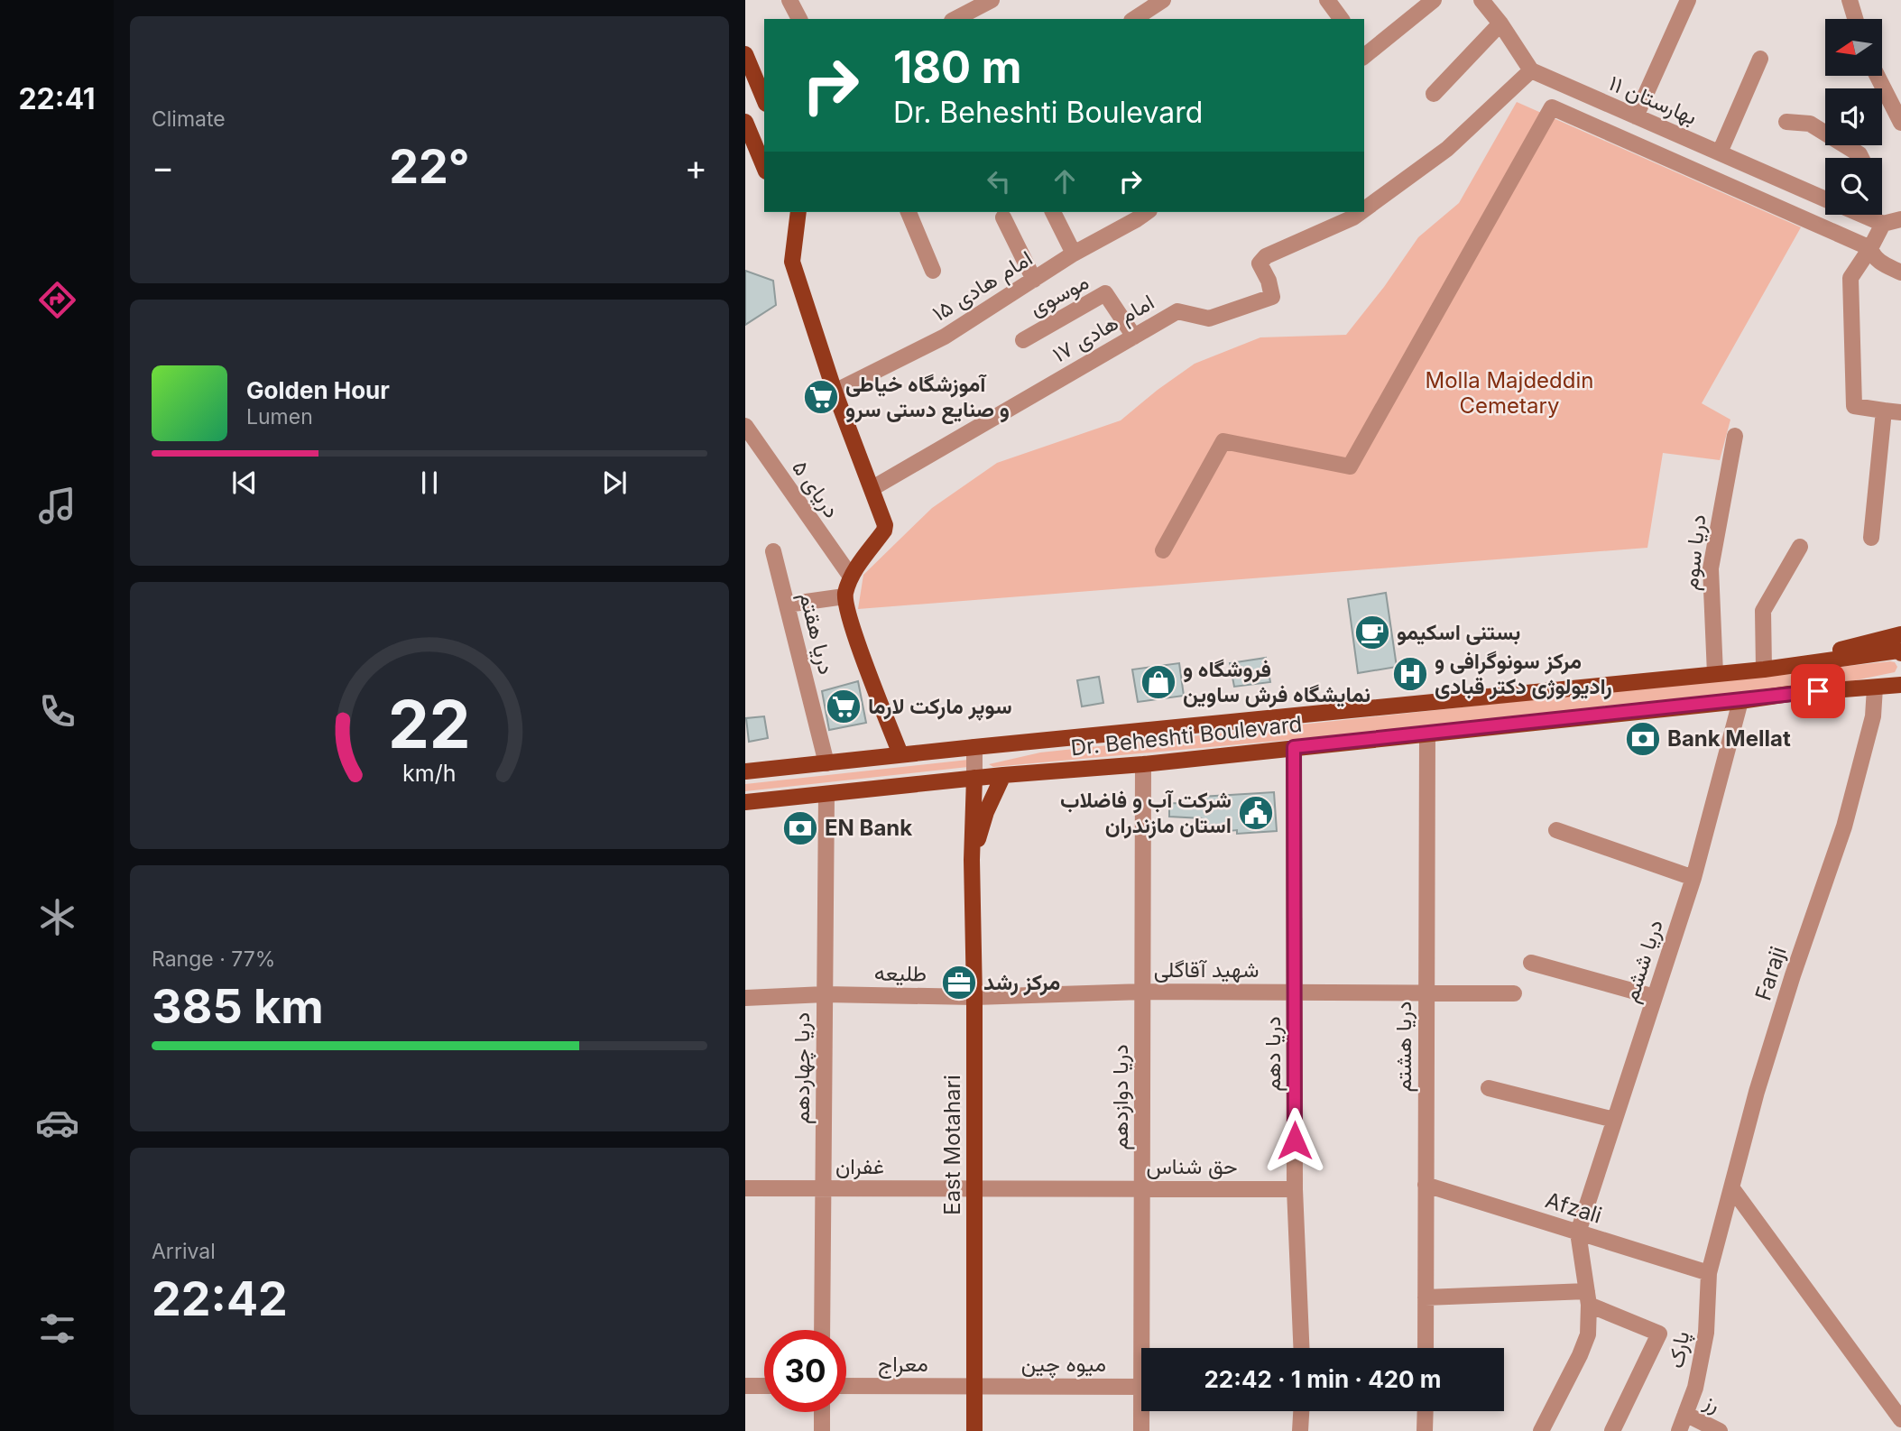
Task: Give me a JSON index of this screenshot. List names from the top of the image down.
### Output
{
  "streets": {
    "main road": ["Dr. Beheshti Boulevard", "East Motahari"],
    "street": [
      "بهارستان ۱۱",
      "امام هادی ۱۵",
      "موسوی",
      "امام هادی ۱۷",
      "دریای ۵",
      "دریا سوم",
      "دریا هقتم",
      "دریا ششم",
      "شهید آقاگلی",
      "طلیعه",
      "Faraji",
      "دریا هشتم",
      "دریا دهم",
      "دریا چهاردهم",
      "دریا دوازدهم",
      "غفران",
      "حق شناس",
      "Afzali",
      "پارک",
      "معراج",
      "میوه چین",
      "رز"
    ]
  },
  "crossings": [
    ["بهارستان ۱۱", "امام هادی ۱۷"],
    ["موسوی", "امام هادی ۱۷"],
    ["دریا سوم", "Dr. Beheshti Boulevard"],
    ["دریا هقتم", "Dr. Beheshti Boulevard"],
    ["Dr. Beheshti Boulevard", "دریا ششم"],
    ["Dr. Beheshti Boulevard", "Faraji"],
    ["Dr. Beheshti Boulevard", "دریا هشتم"],
    ["Dr. Beheshti Boulevard", "دریا دهم"],
    ["Dr. Beheshti Boulevard", "دریا چهاردهم"],
    ["Dr. Beheshti Boulevard", "دریا دوازدهم"],
    ["دریا ششم", "Afzali"],
    ["شهید آقاگلی", "طلیعه"],
    ["شهید آقاگلی", "دریا هشتم"],
    ["شهید آقاگلی", "دریا دهم"],
    ["شهید آقاگلی", "دریا دوازدهم"],
    ["شهید آقاگلی", "East Motahari"],
    ["طلیعه", "دریا چهاردهم"],
    ["طلیعه", "East Motahari"],
    ["Faraji", "Afzali"],
    ["Faraji", "پارک"],
    ["دریا هشتم", "Afzali"],
    ["دریا دهم", "حق شناس"],
    ["دریا چهاردهم", "غفران"],
    ["دریا دوازدهم", "حق شناس"],
    ["East Motahari", "غفران"],
    ["East Motahari", "حق شناس"],
    ["East Motahari", "معراج"],
    ["East Motahari", "میوه چین"],
    ["غفران", "حق شناس"],
    ["Afzali", "پارک"],
    ["پارک", "رز"],
    ["معراج", "میوه چین"]
  ],
  "parks": ["Molla Majdeddin Cemetary"],
  "places": {
    "supermarket": ["آموزشگاه خیاطی و صنایع دستی سرو", "سوپر مارکت لارما"],
    "cafe": ["بستنی اسکیمو"],
    "hospital": ["مركز سونوگرافی و راديولوژی دكتر قبادی"],
    "shop": ["فروشگاه و نمایشگاه فرش ساوین"],
    "bank": ["Bank Mellat", "EN Bank"],
    "public building": ["شرکت آب و فاضلاب استان مازندران"],
    "office": ["مرکز رشد"]
  },
  "north": "left",
  "page": {
    "tabs": "22:41",
    "tile": [
      "Climate",
      ["Range · 77%", "385 km"],
      ["Arrival", "22:42"]
    ],
    "turn": ["180 m", "Dr. Beheshti Boulevard"],
    "heat": ["−", "22°", "+"],
    "song": ["Golden Hour", "Lumen"],
    "limit": "30",
    "trip": "22:42 · 1 min · 420 m",
    "gauge": ["22", "km/h"]
  }
}
